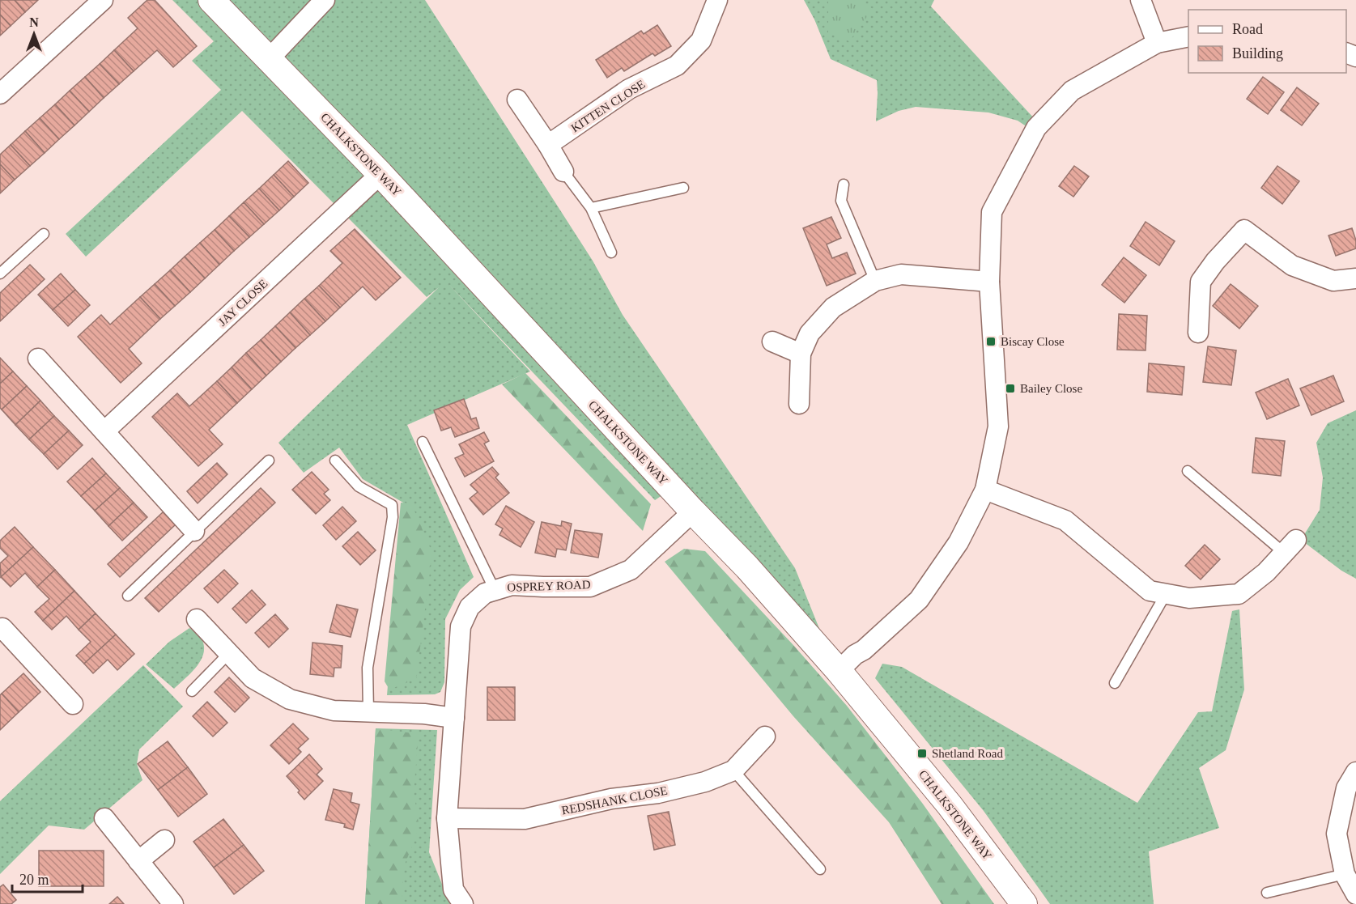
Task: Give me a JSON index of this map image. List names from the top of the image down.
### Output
{
  "streets": {
    "street": [
      "KITTEN CLOSE",
      "CHALKSTONE WAY",
      "JAY CLOSE",
      "OSPREY ROAD",
      "REDSHANK CLOSE"
    ]
  },
  "crossings": [
    ["CHALKSTONE WAY", "JAY CLOSE"],
    ["CHALKSTONE WAY", "OSPREY ROAD"],
    ["OSPREY ROAD", "REDSHANK CLOSE"]
  ],
  "places": {
    "transit": ["Biscay Close", "Bailey Close", "Shetland Road"]
  },
  "legend": ["Road", "Building"],
  "scale_bar": "20 m",
  "north": "top"
}
